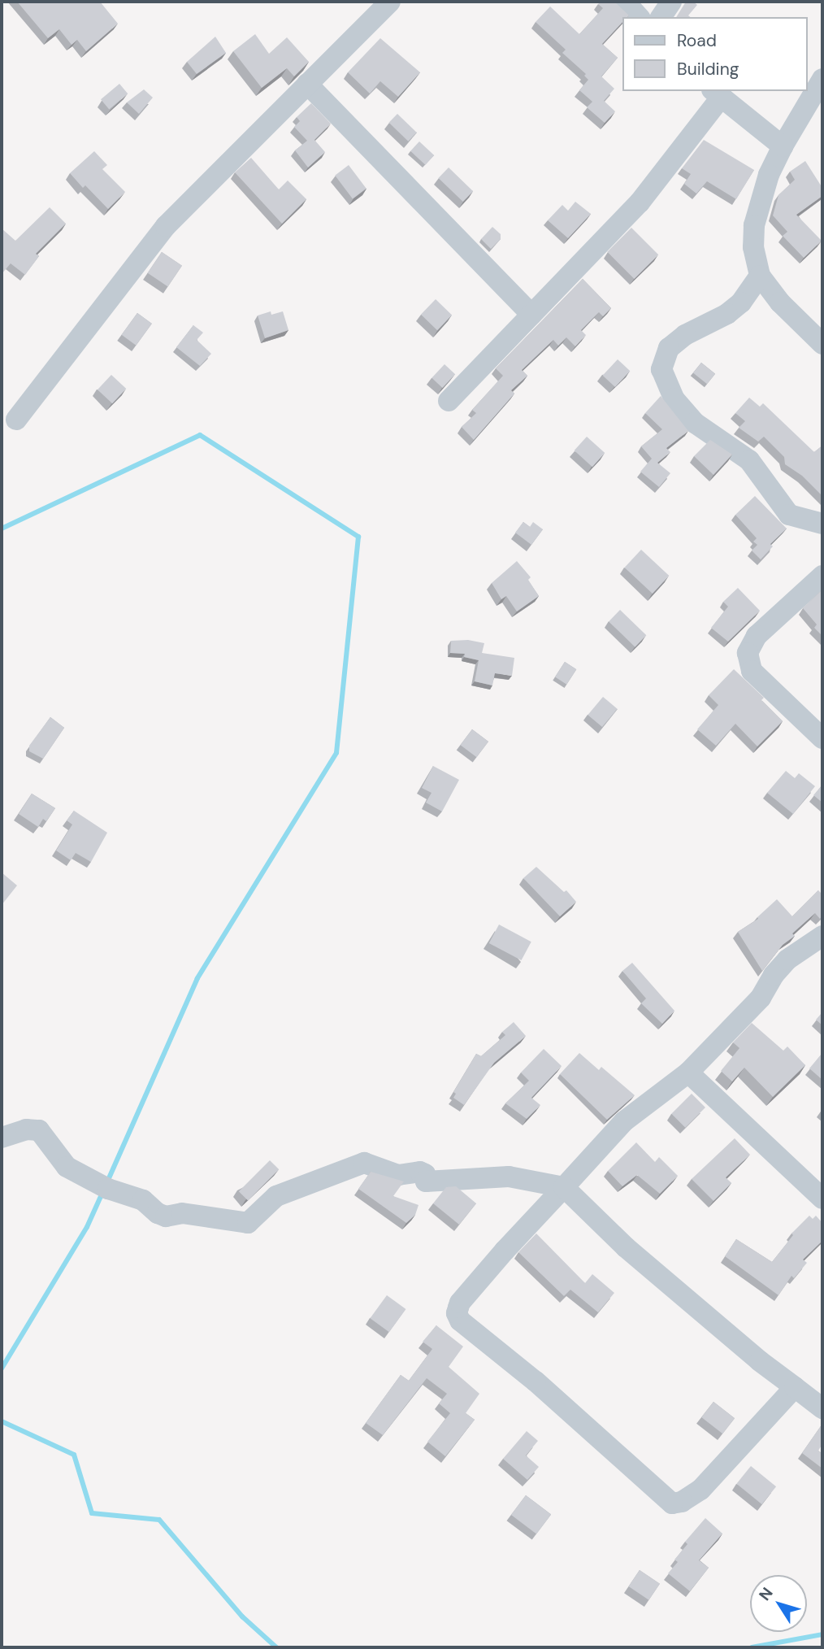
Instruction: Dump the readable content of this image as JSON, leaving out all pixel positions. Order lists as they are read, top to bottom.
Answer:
{
  "legend": ["Road", "Building"],
  "north": "top left"
}
